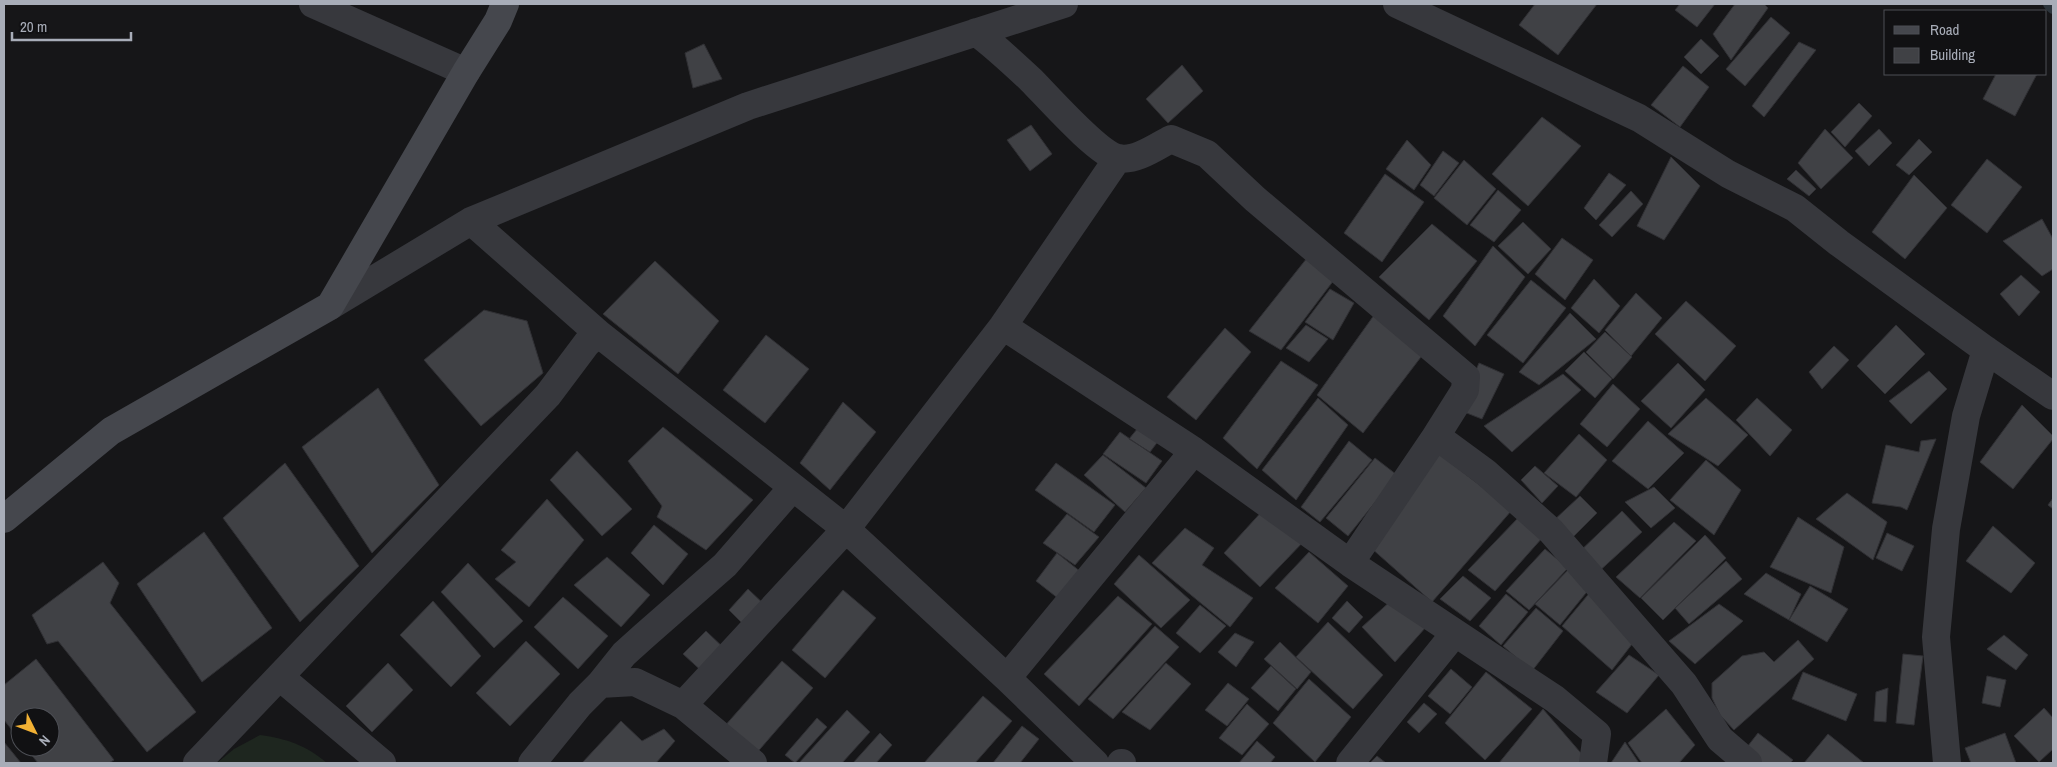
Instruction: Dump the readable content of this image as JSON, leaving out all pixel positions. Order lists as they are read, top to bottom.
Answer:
{
  "legend": ["Road", "Building"],
  "scale_bar": "20 m",
  "north": "bottom right"
}
